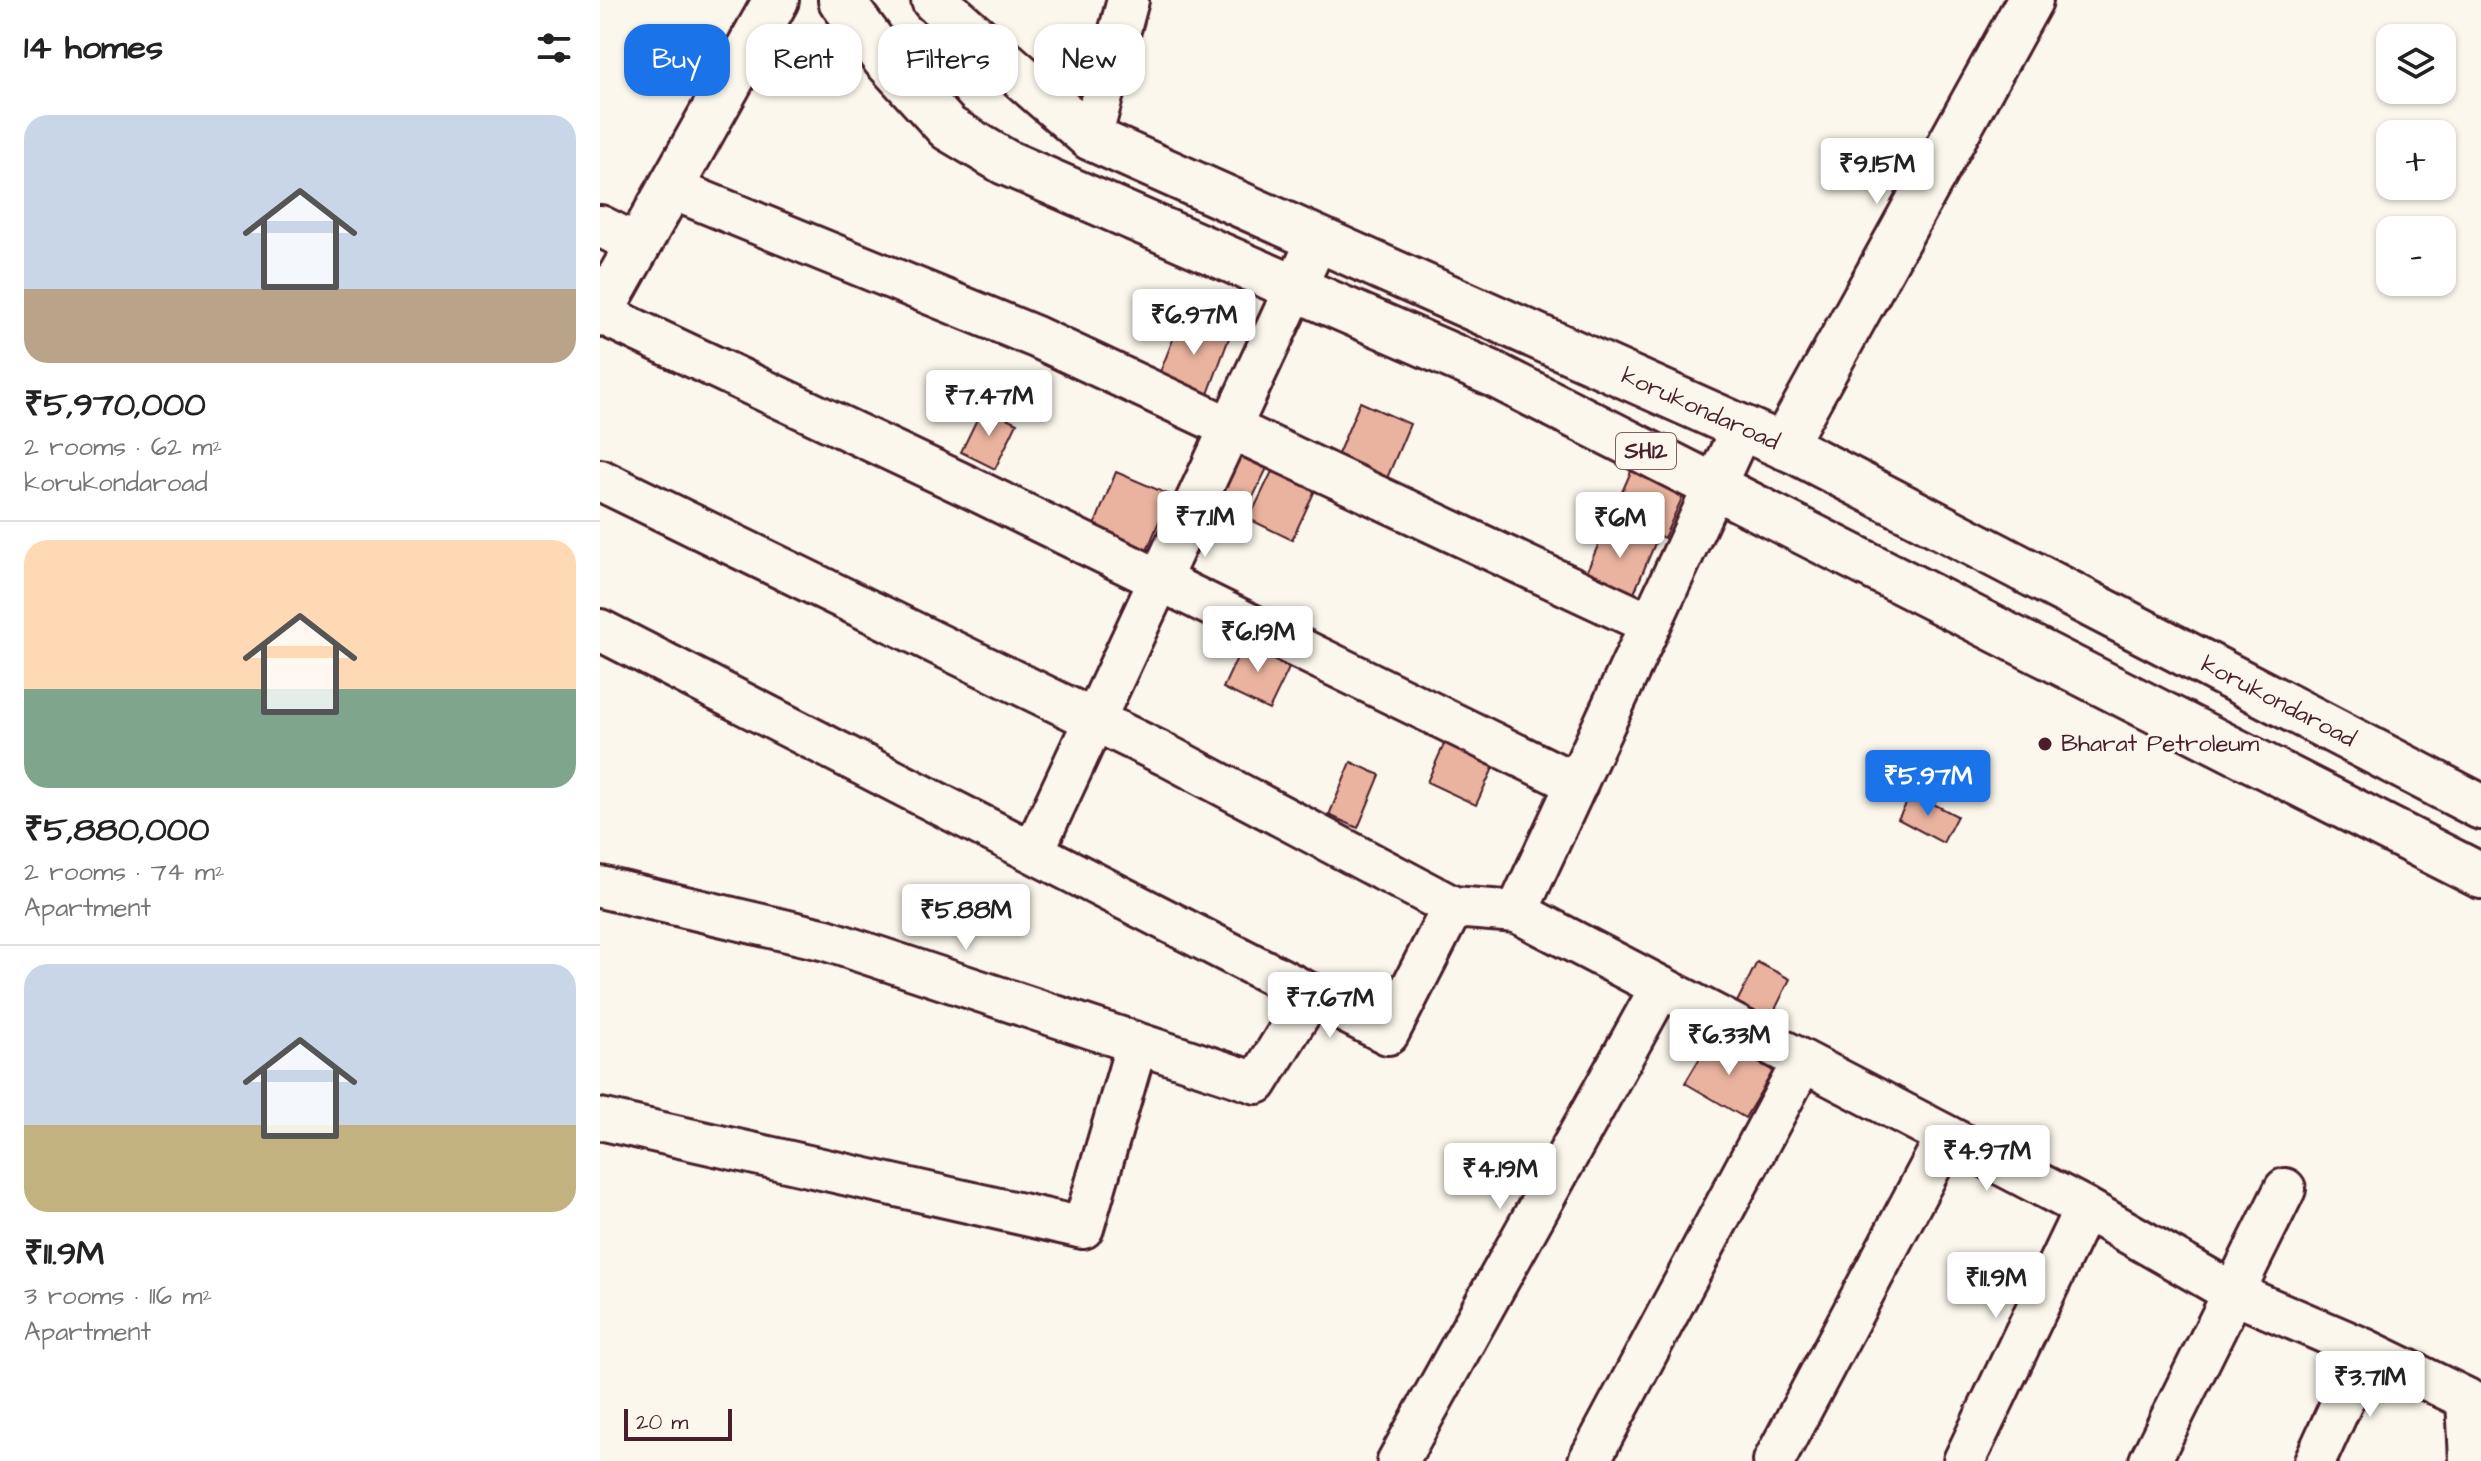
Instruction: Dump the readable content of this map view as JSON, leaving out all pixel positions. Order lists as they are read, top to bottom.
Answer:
{
  "streets": {
    "main road": ["korukondaroad", "SH12"]
  },
  "places": ["Bharat Petroleum"],
  "scale_bar": "20 m",
  "page": {
    "heading": "14 homes",
    "map_buttons": ["+", "−"],
    "chip": [
      "Buy",
      "Rent",
      "Filters",
      "New"
    ],
    "list": [
      {
        "name": "₹5,970,000",
        "note": "2 rooms · 62 m² · korukondaroad"
      },
      {
        "name": "₹5,880,000",
        "note": "2 rooms · 74 m² · Apartment"
      },
      {
        "name": "₹11.9M",
        "note": "3 rooms · 116 m² · Apartment"
      }
    ],
    "price": [
      "₹9.15M",
      "₹6.97M",
      "₹7.47M",
      "₹7.1M",
      "₹6M",
      "₹6.19M",
      "₹5.97M",
      "₹5.88M",
      "₹7.67M",
      "₹6.33M",
      "₹4.97M",
      "₹4.19M",
      "₹11.9M",
      "₹3.71M"
    ],
    "scale": "20 m"
  }
}
